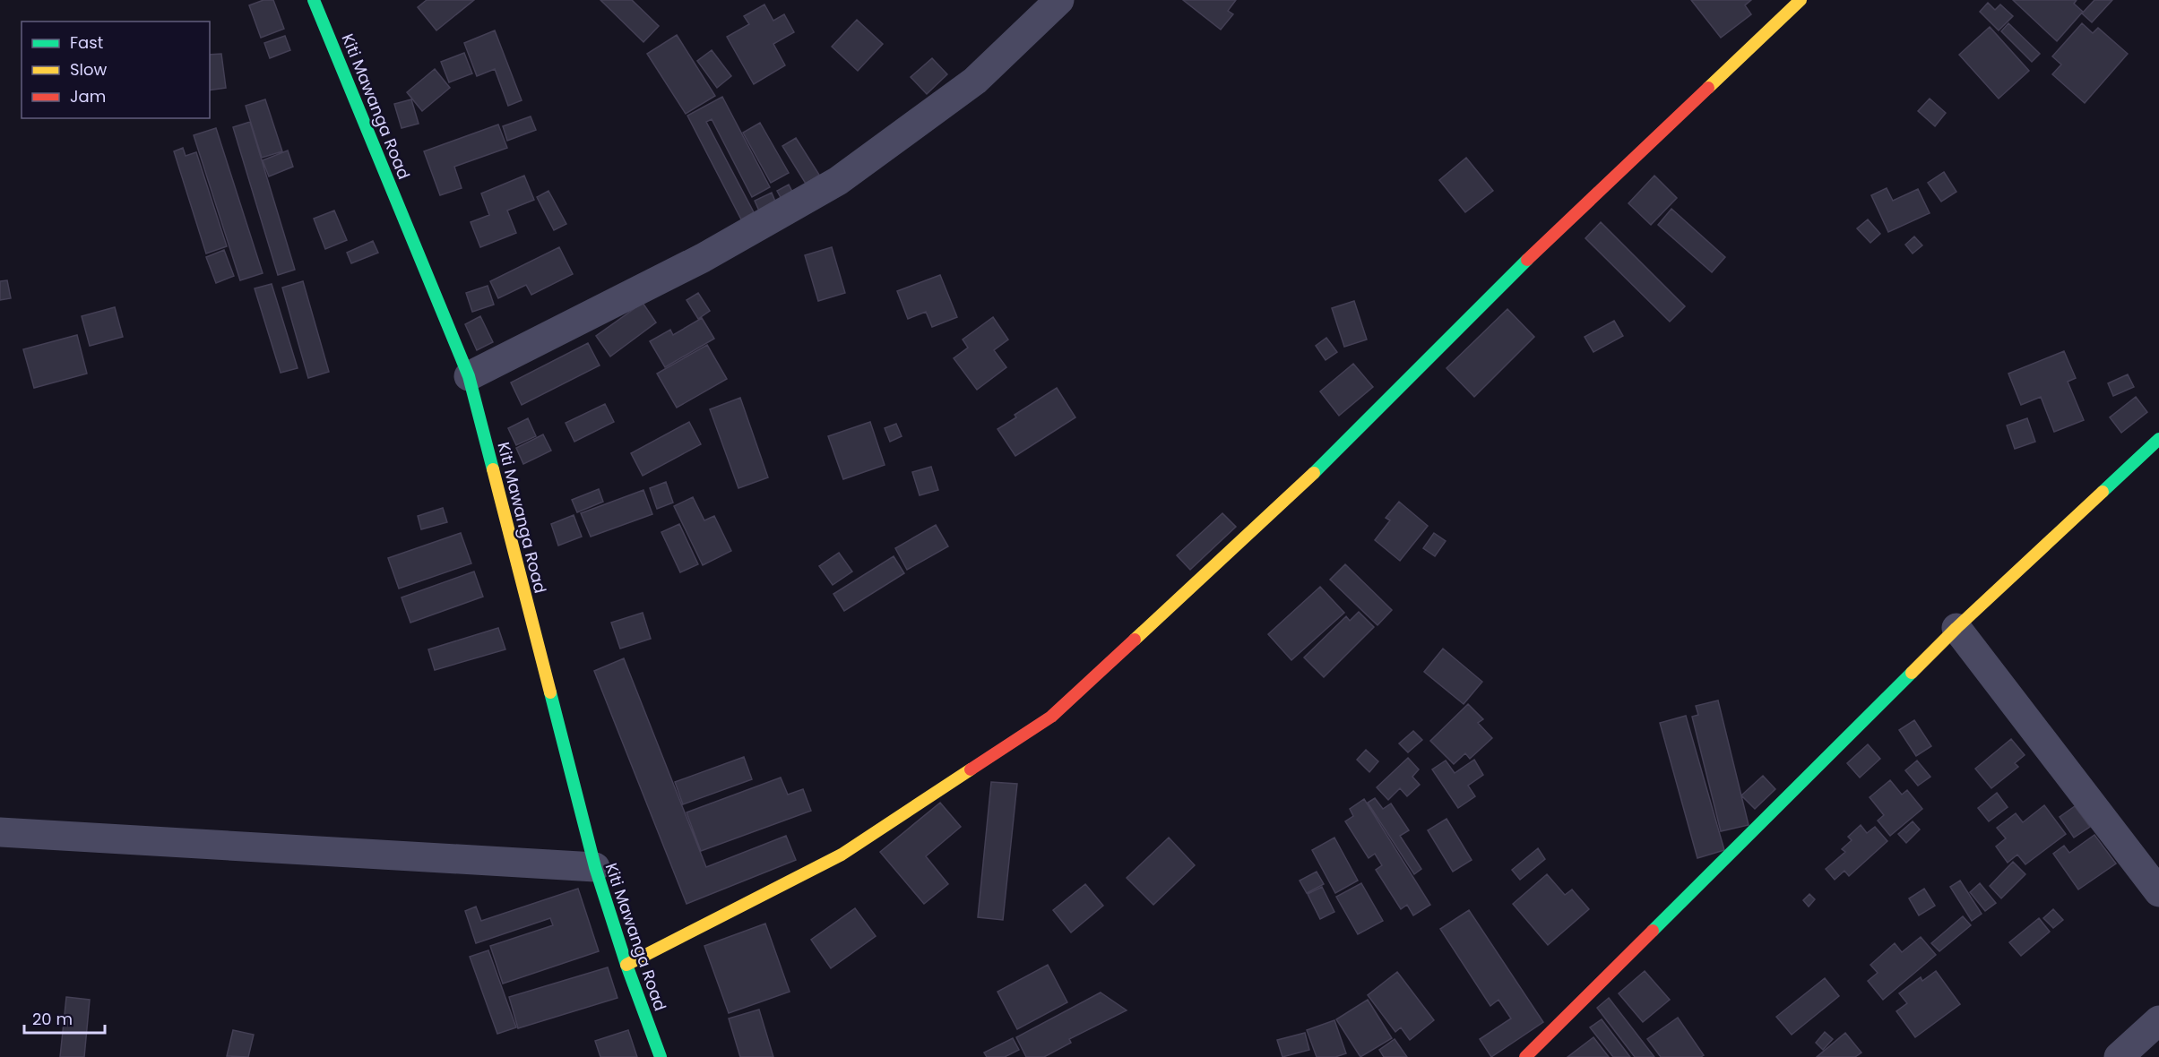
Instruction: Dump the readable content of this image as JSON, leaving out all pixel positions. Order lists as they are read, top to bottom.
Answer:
{
  "streets": {
    "street": ["Kiti Mawanga Road"]
  },
  "legend": ["Fast", "Slow", "Jam"],
  "scale_bar": "20 m"
}
